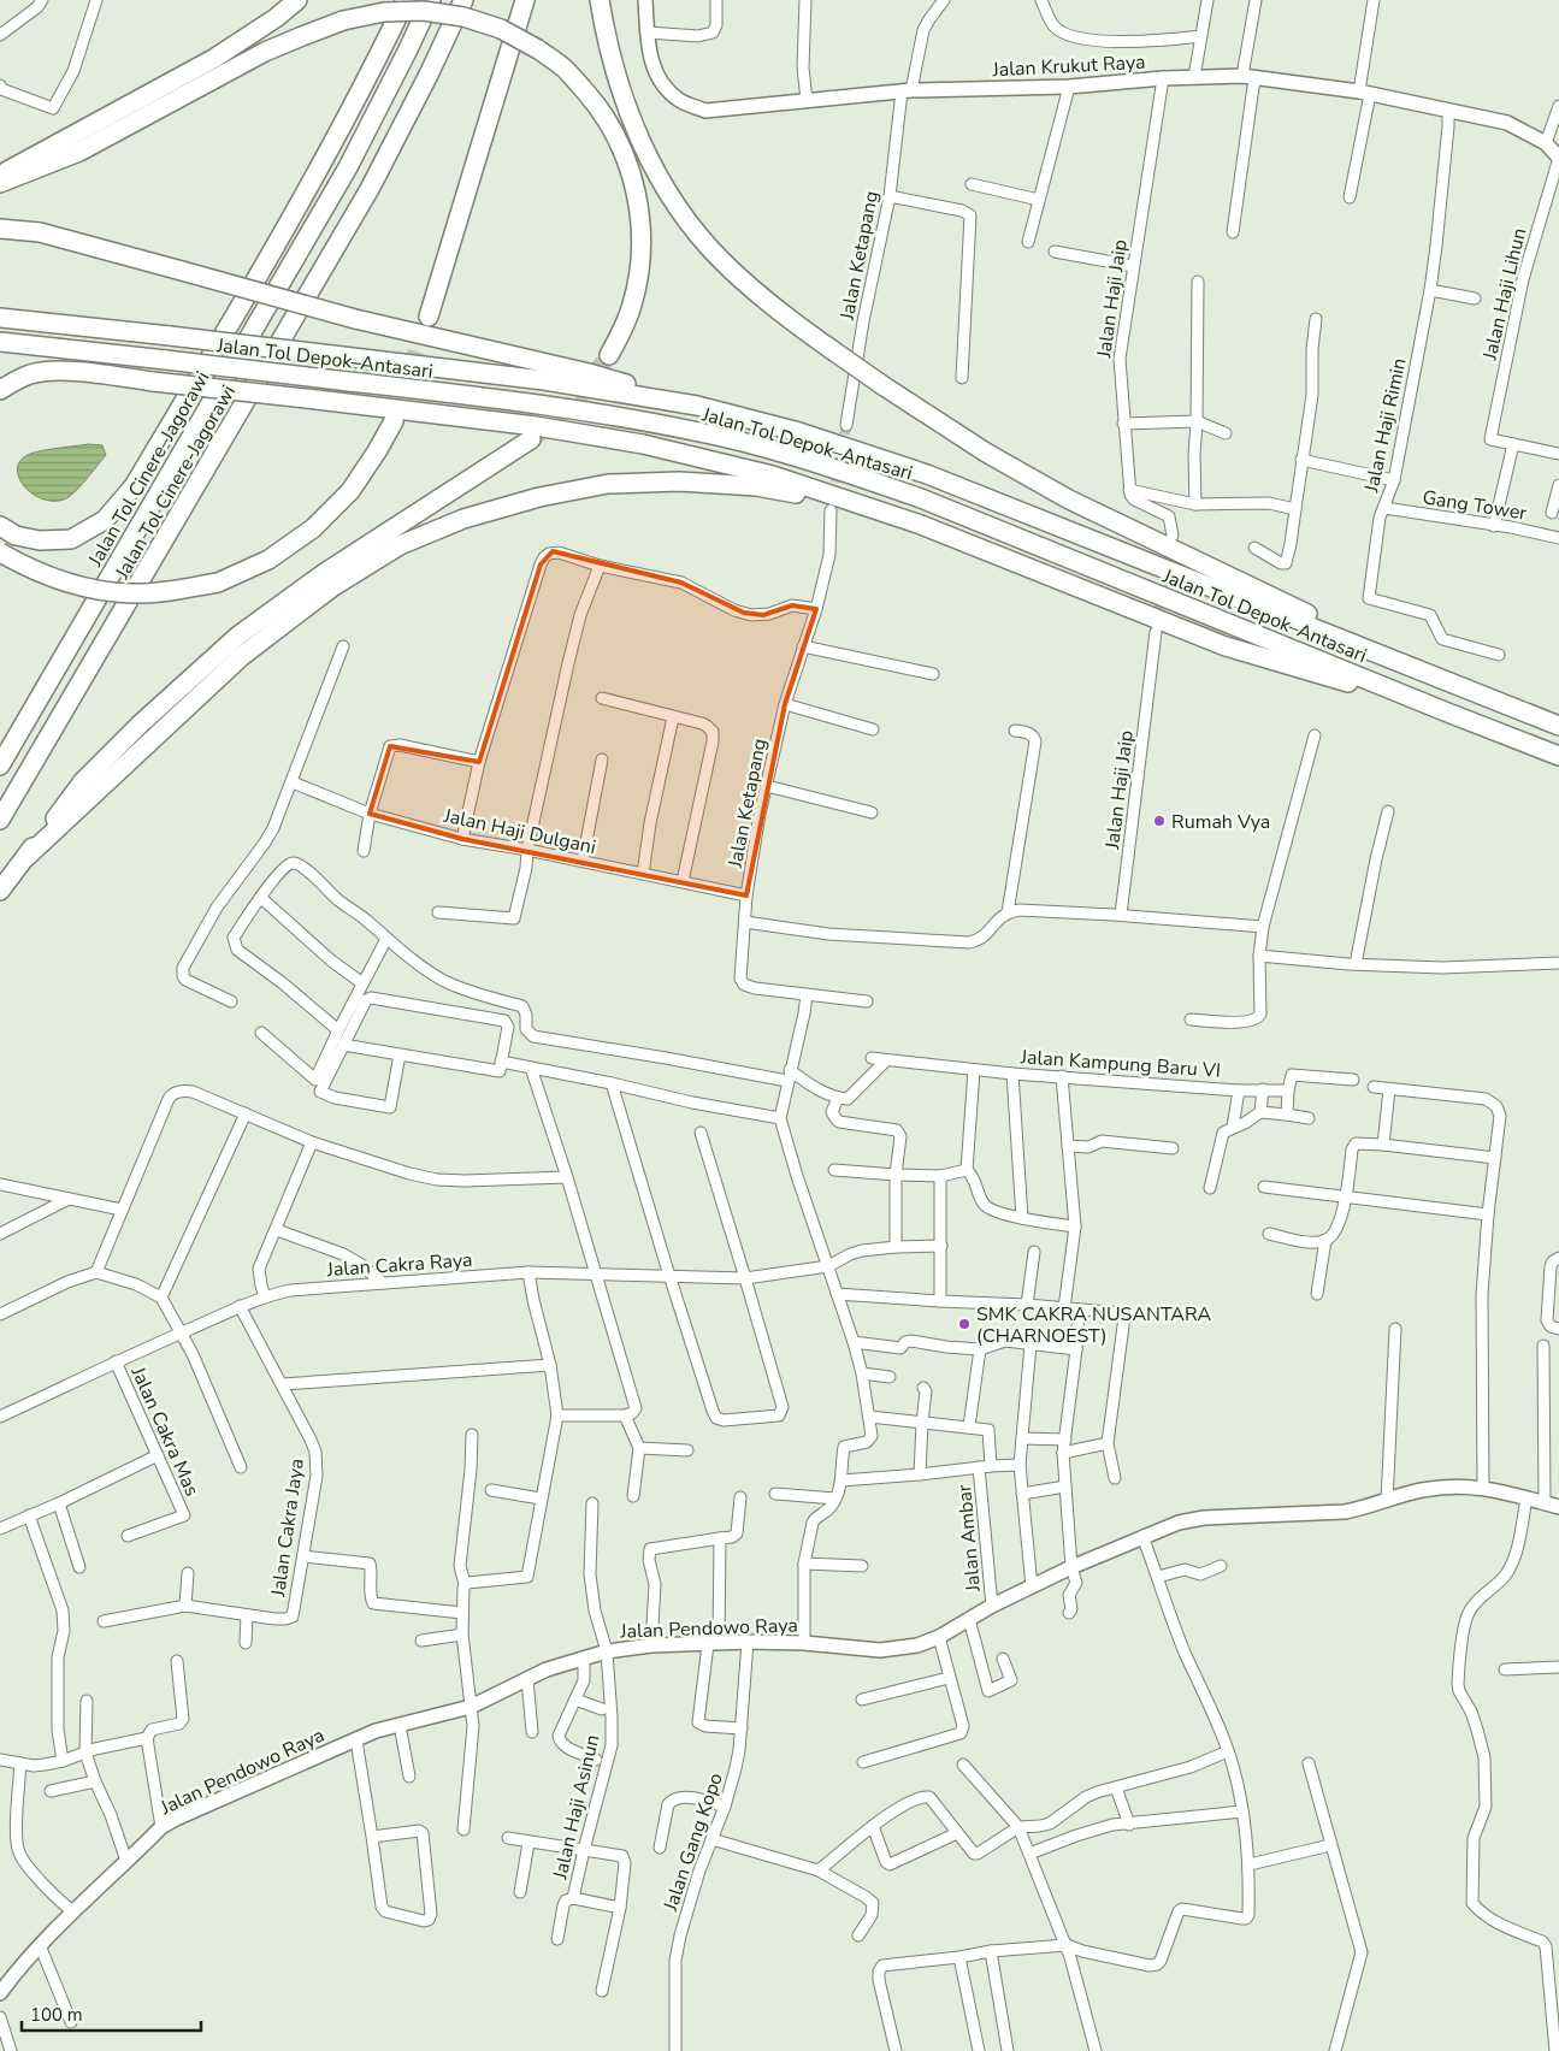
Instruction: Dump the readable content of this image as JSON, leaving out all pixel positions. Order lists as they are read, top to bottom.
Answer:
{
  "streets": {
    "highway": ["Jalan Tol Depok–Antasari", "Jalan Tol Cinere–Jagorawi", "Jalan Tol Cinere-Jagorawi"],
    "street": [
      "Jalan Krukut Raya",
      "Jalan Ketapang",
      "Jalan Haji Lihun",
      "Jalan Haji Jaip",
      "Jalan Haji Rimin",
      "Gang Tower",
      "Jalan Haji Dulgani",
      "Jalan Kampung Baru VI",
      "Jalan Cakra Raya",
      "Jalan Cakra Mas",
      "Jalan Cakra Jaya",
      "Jalan Ambar",
      "Jalan Pendowo Raya",
      "Jalan Haji Asinun",
      "Jalan Gang Kopo"
    ]
  },
  "crossings": [
    ["Jalan Krukut Raya", "Jalan Ketapang"],
    ["Jalan Krukut Raya", "Jalan Haji Lihun"],
    ["Jalan Krukut Raya", "Jalan Haji Jaip"],
    ["Jalan Krukut Raya", "Jalan Haji Rimin"],
    ["Jalan Ketapang", "Jalan Haji Dulgani"],
    ["Jalan Haji Rimin", "Gang Tower"],
    ["Jalan Cakra Raya", "Jalan Cakra Mas"],
    ["Jalan Cakra Raya", "Jalan Cakra Jaya"],
    ["Jalan Ambar", "Jalan Pendowo Raya"],
    ["Jalan Pendowo Raya", "Jalan Haji Asinun"],
    ["Jalan Pendowo Raya", "Jalan Gang Kopo"]
  ],
  "places": ["Rumah Vya", "SMK CAKRA NUSANTARA (CHARNOEST)"],
  "scale_bar": "100 m"
}
